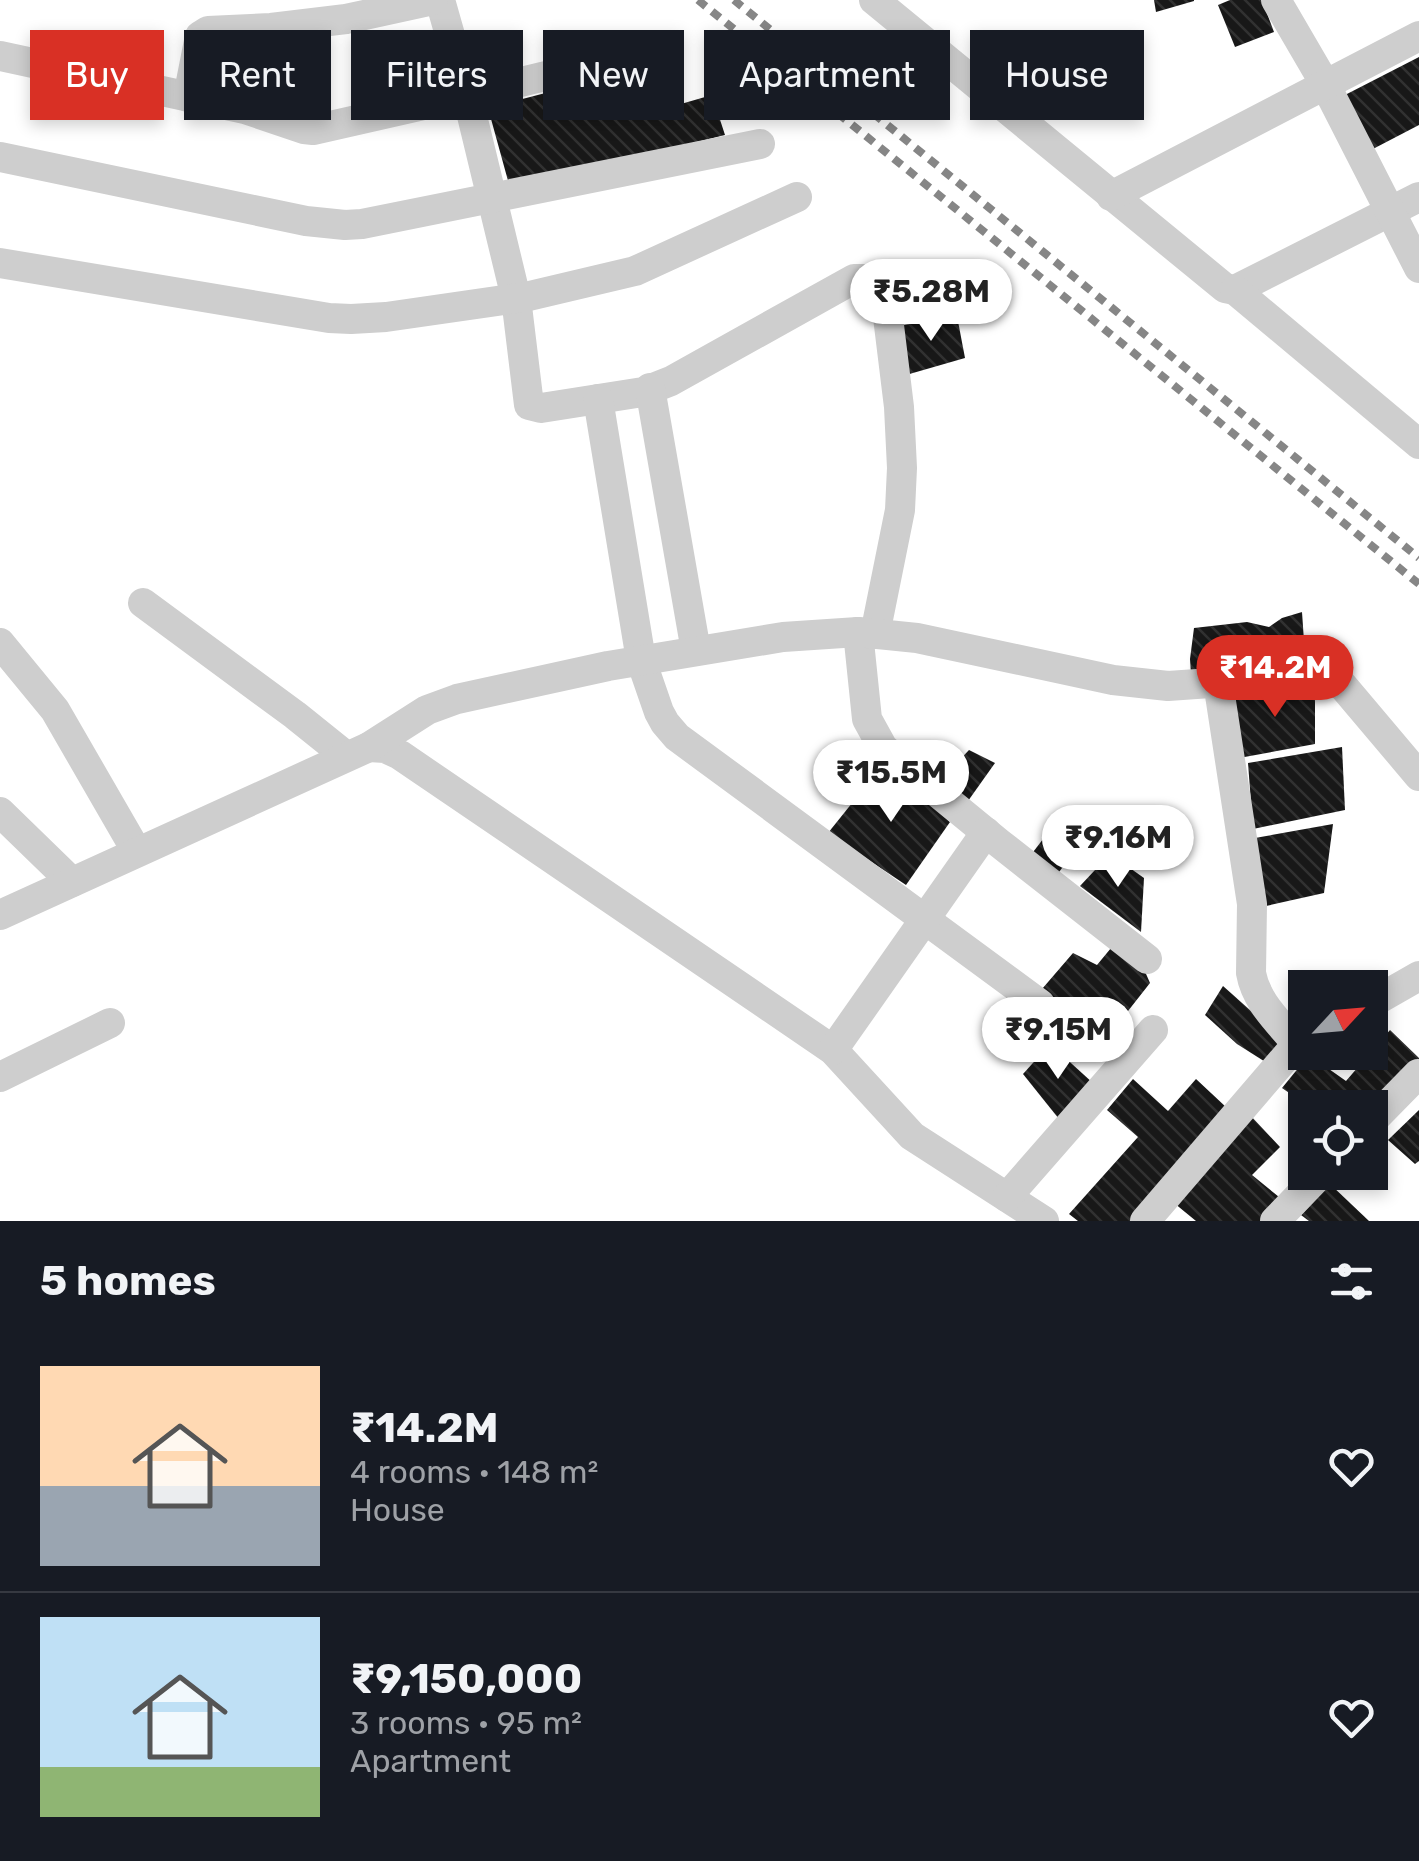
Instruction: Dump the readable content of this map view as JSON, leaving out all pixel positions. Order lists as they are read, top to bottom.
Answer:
{
  "north": "top right",
  "page": {
    "chip": [
      "Buy",
      "Rent",
      "Filters",
      "New",
      "Apartment",
      "House"
    ],
    "price": [
      "₹5.28M",
      "₹14.2M",
      "₹15.5M",
      "₹9.16M",
      "₹9.15M"
    ],
    "heading": "5 homes",
    "list": [
      {
        "name": "₹14.2M",
        "note": "4 rooms · 148 m² · House"
      },
      {
        "name": "₹9,150,000",
        "note": "3 rooms · 95 m² · Apartment"
      }
    ]
  }
}
